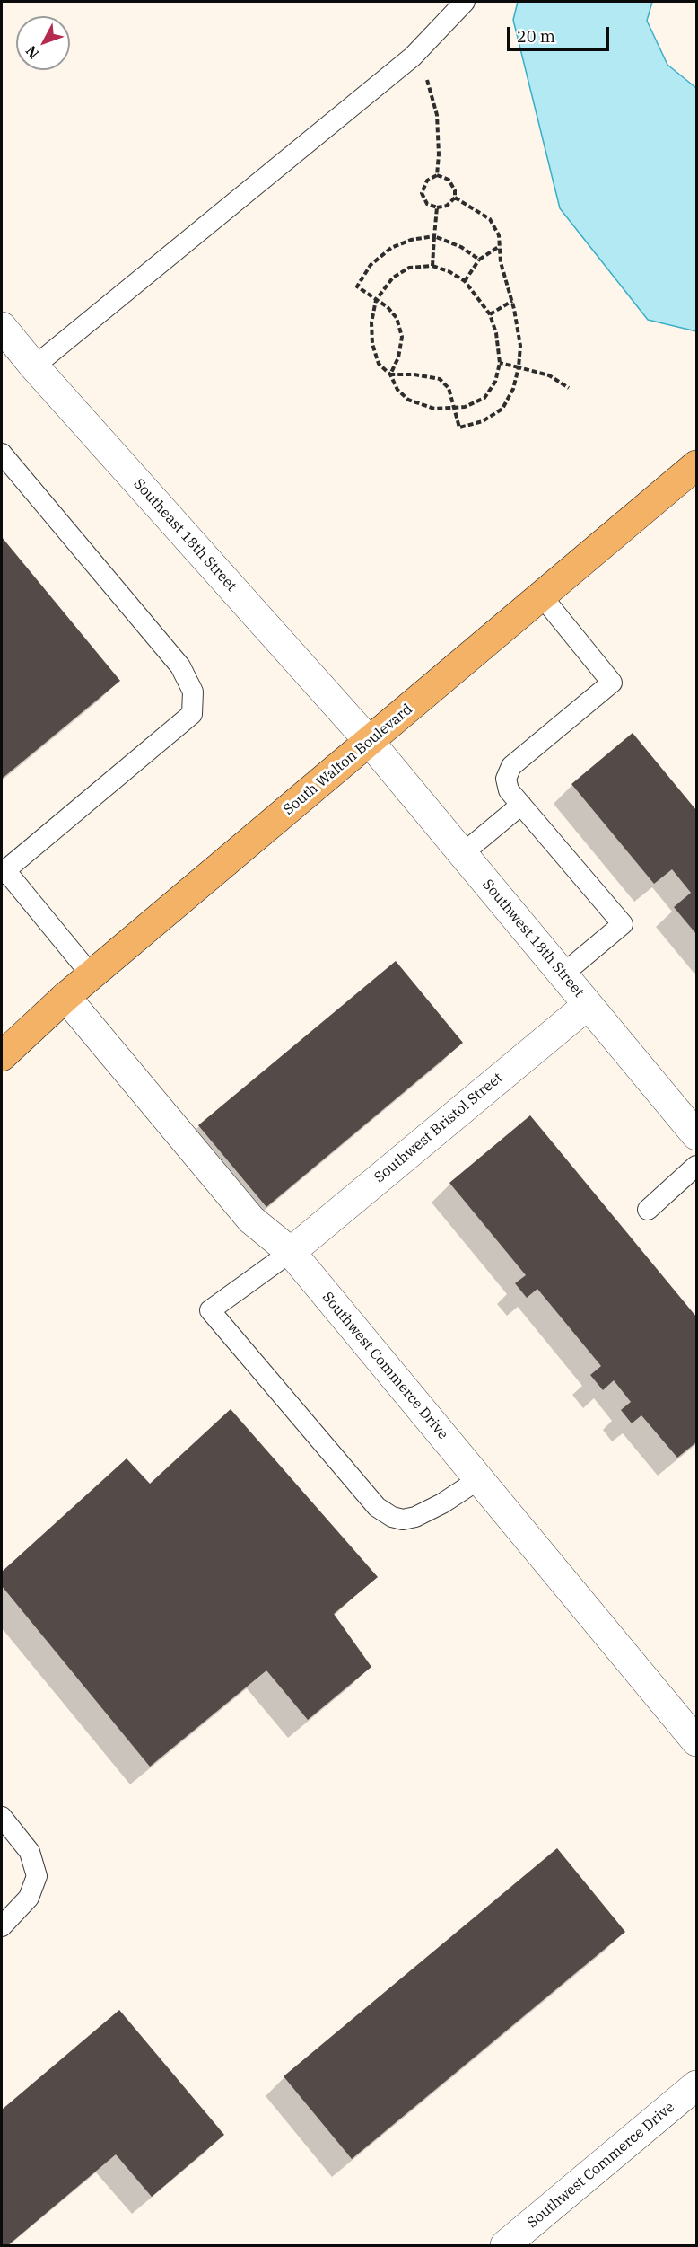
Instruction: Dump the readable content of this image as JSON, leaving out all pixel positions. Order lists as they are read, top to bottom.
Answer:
{
  "streets": {
    "main road": ["South Walton Boulevard"],
    "street": [
      "Southeast 18th Street",
      "Southwest 18th Street",
      "Southwest Bristol Street",
      "Southwest Commerce Drive"
    ]
  },
  "crossings": [
    ["Southeast 18th Street", "South Walton Boulevard"],
    ["Southeast 18th Street", "Southwest 18th Street"],
    ["South Walton Boulevard", "Southwest 18th Street"],
    ["South Walton Boulevard", "Southwest Commerce Drive"],
    ["Southwest 18th Street", "Southwest Bristol Street"],
    ["Southwest Bristol Street", "Southwest Commerce Drive"]
  ],
  "scale_bar": "20 m",
  "north": "bottom left"
}
